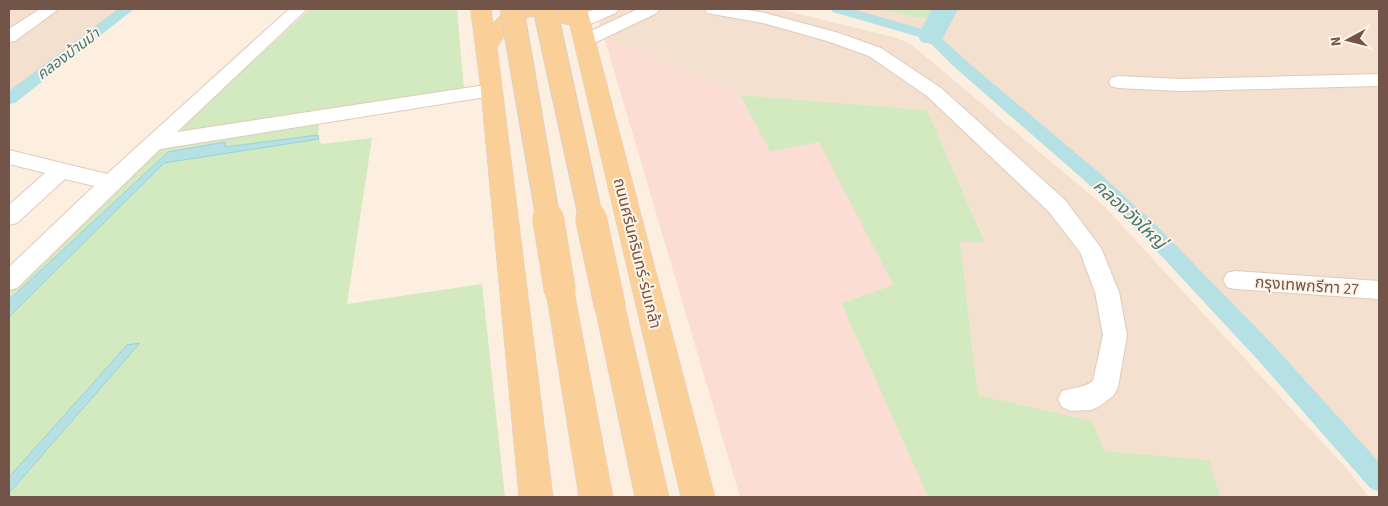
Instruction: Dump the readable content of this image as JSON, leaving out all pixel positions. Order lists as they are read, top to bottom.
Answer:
{
  "streets": {
    "main road": ["ถนนศรีนครินทร์-ร่มเกล้า"],
    "street": ["กรุงเทพกรีฑา 27"]
  },
  "water": ["คลองบ้านม้า", "คลองวังใหญ่"],
  "north": "left"
}
